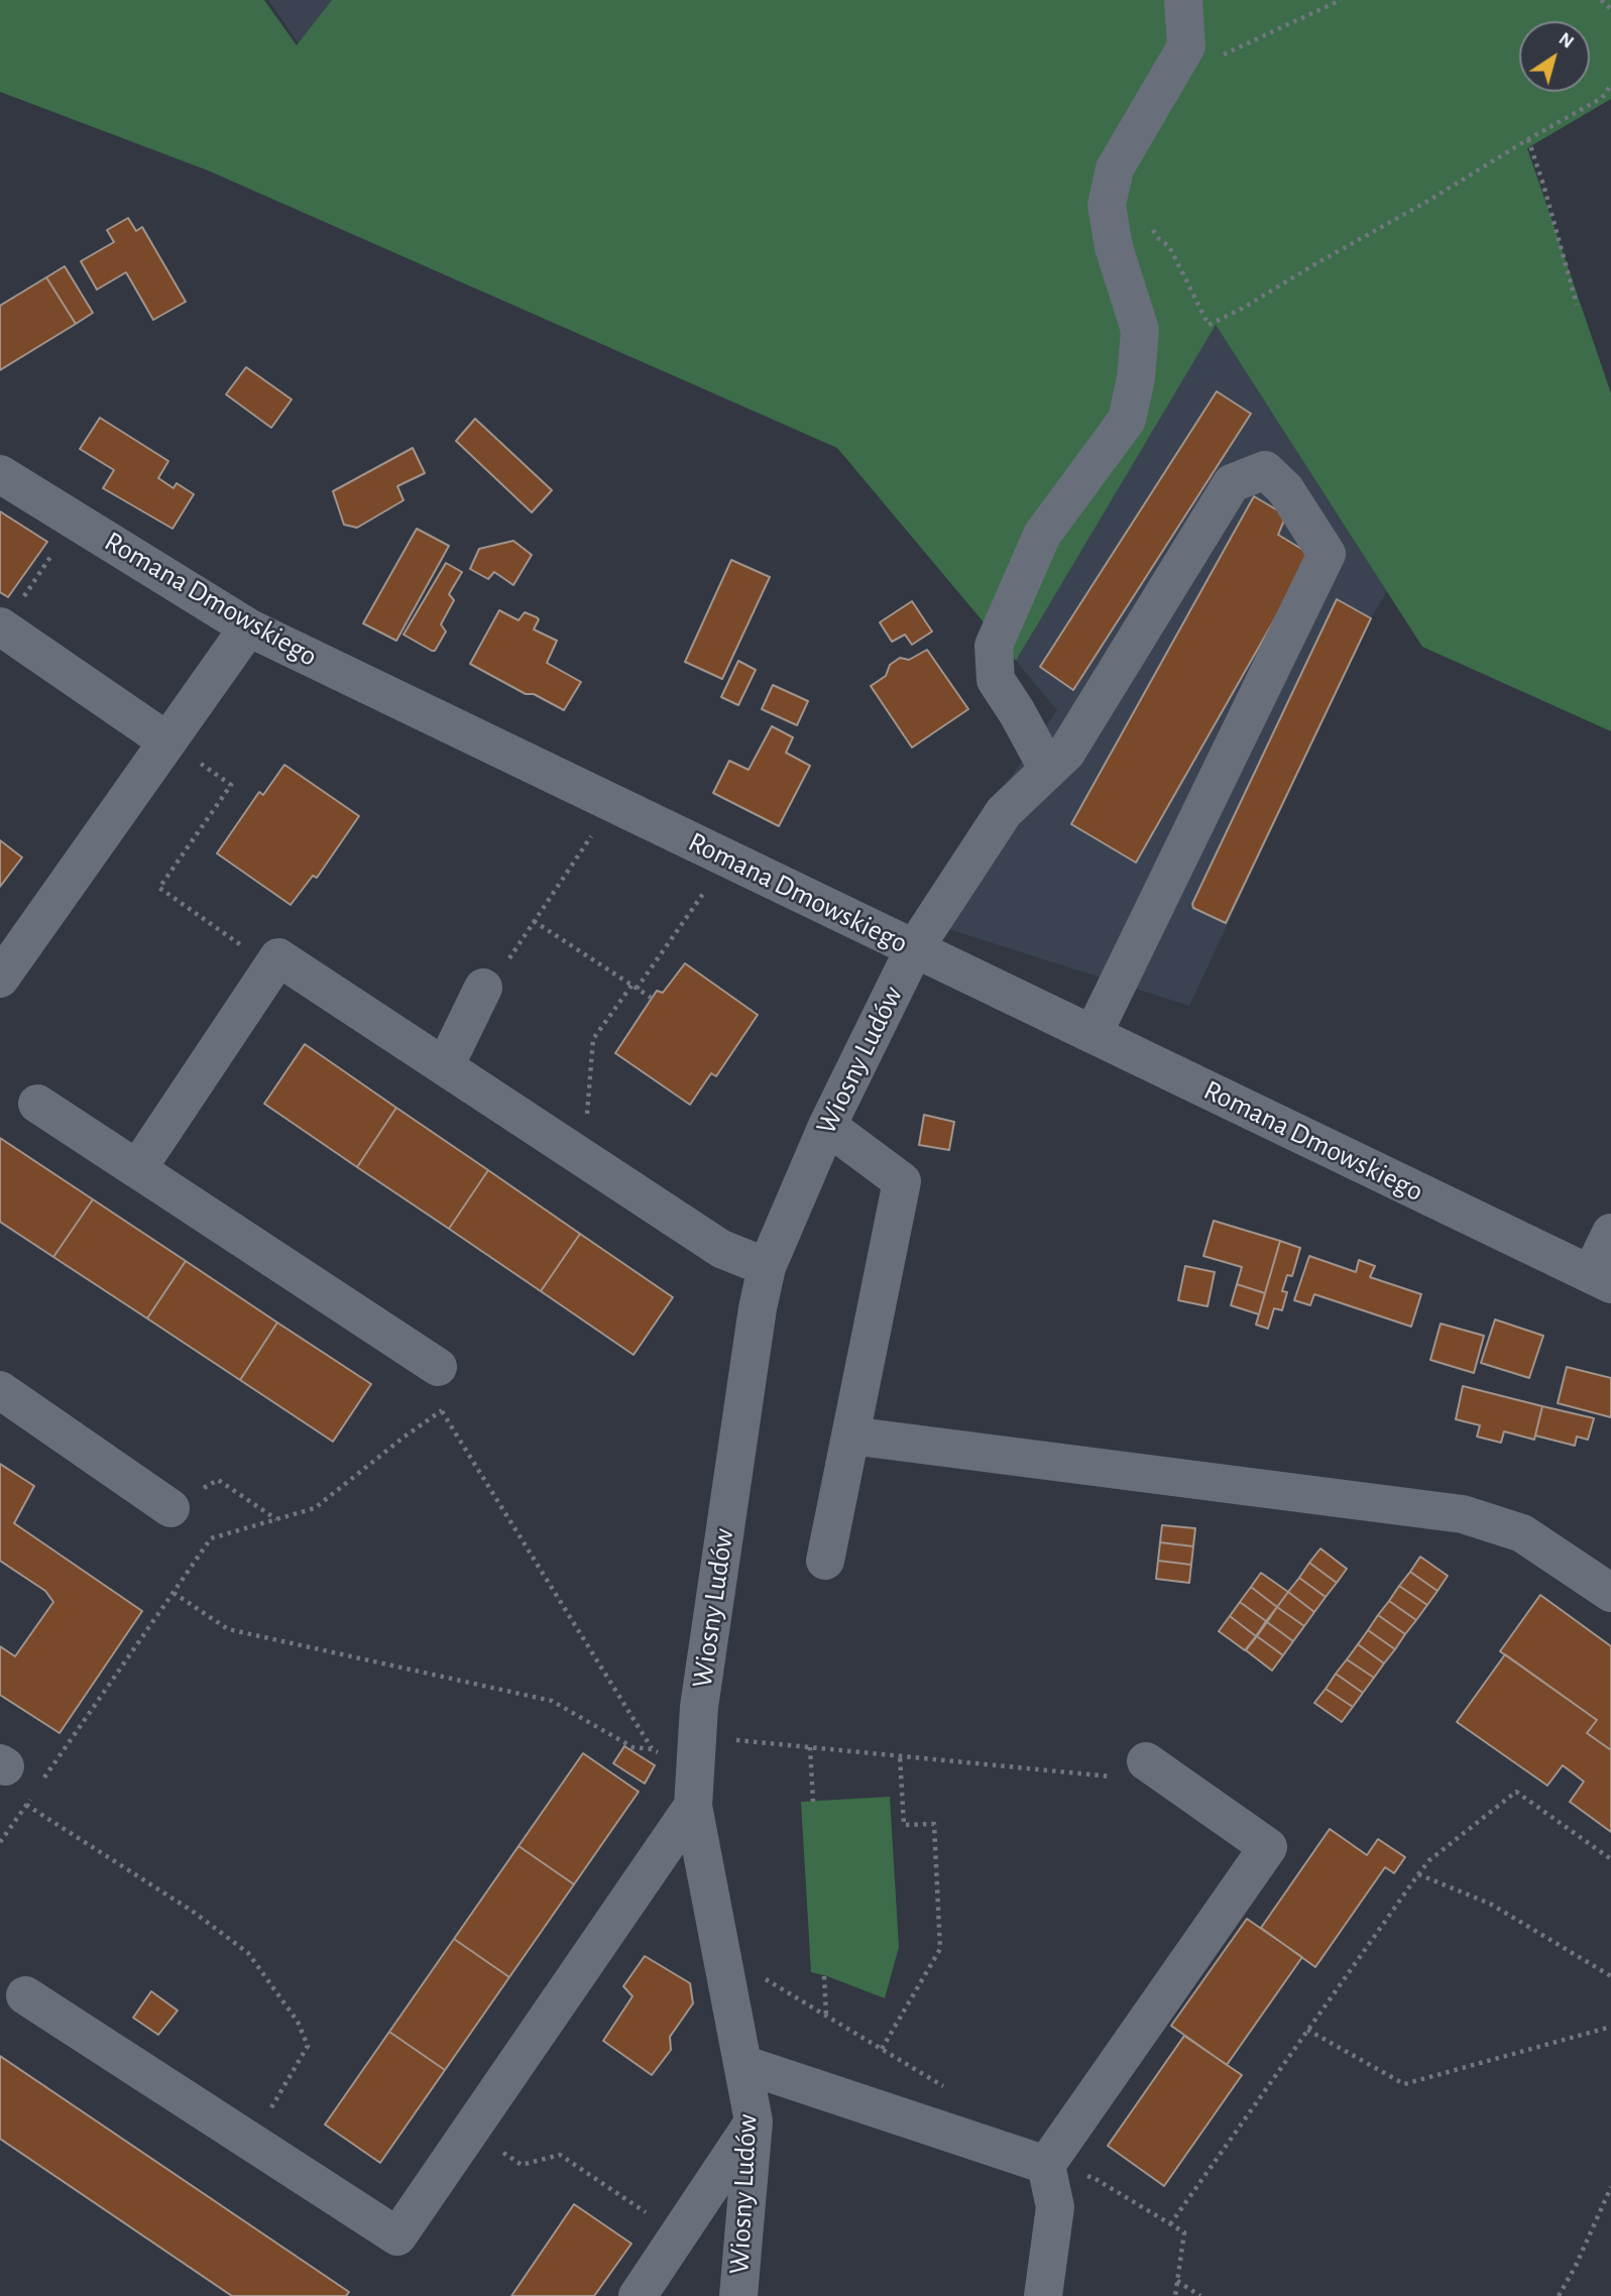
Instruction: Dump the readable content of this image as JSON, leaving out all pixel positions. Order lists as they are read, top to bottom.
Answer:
{
  "streets": {
    "street": ["Romana Dmowskiego", "Wiosny Ludów"]
  },
  "crossings": [
    ["Romana Dmowskiego", "Wiosny Ludów"]
  ],
  "north": "top right"
}
